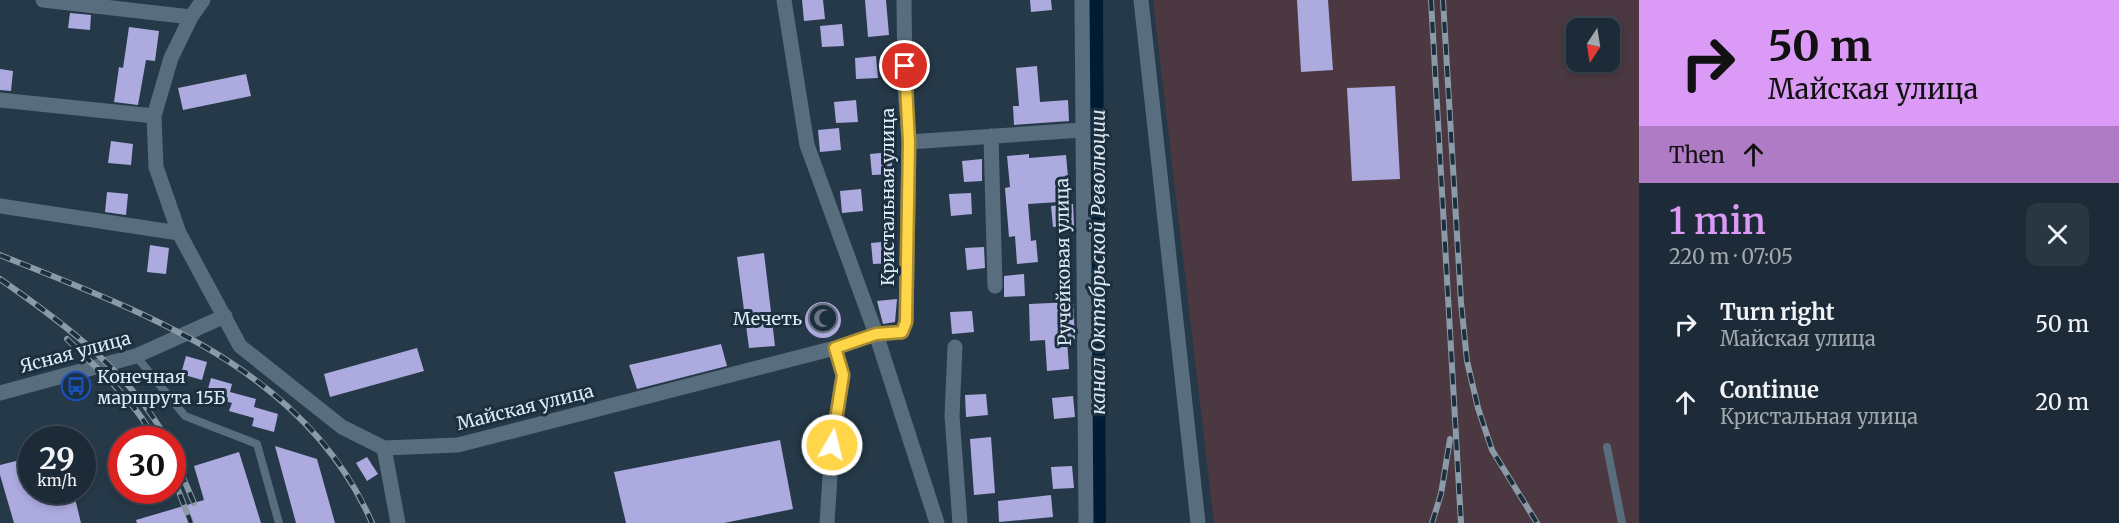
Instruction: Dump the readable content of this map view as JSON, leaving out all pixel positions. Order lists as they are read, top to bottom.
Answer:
{
  "streets": {
    "street": [
      "Кристальная улица",
      "Ручейковая улица",
      "Ясная улица",
      "Майская улица"
    ]
  },
  "crossings": [
    ["Кристальная улица", "Майская улица"],
    ["Ясная улица", "Майская улица"]
  ],
  "water": ["канал Октябрьской Революции"],
  "places": {
    "mosque": ["Мечеть"],
    "bus stop": ["Конечная маршрута 15Б"]
  },
  "north": "bottom",
  "page": {
    "turn": ["50 m", "Майская улица"],
    "then": "Then",
    "heading": ["1 min", "220 m · 07:05"],
    "list": [
      {
        "name": "Turn right",
        "note": "Майская улица",
        "value": "50 m"
      },
      {
        "name": "Continue",
        "note": "Кристальная улица",
        "value": "20 m"
      }
    ],
    "speed": "29 km/h",
    "limit": "30"
  }
}
